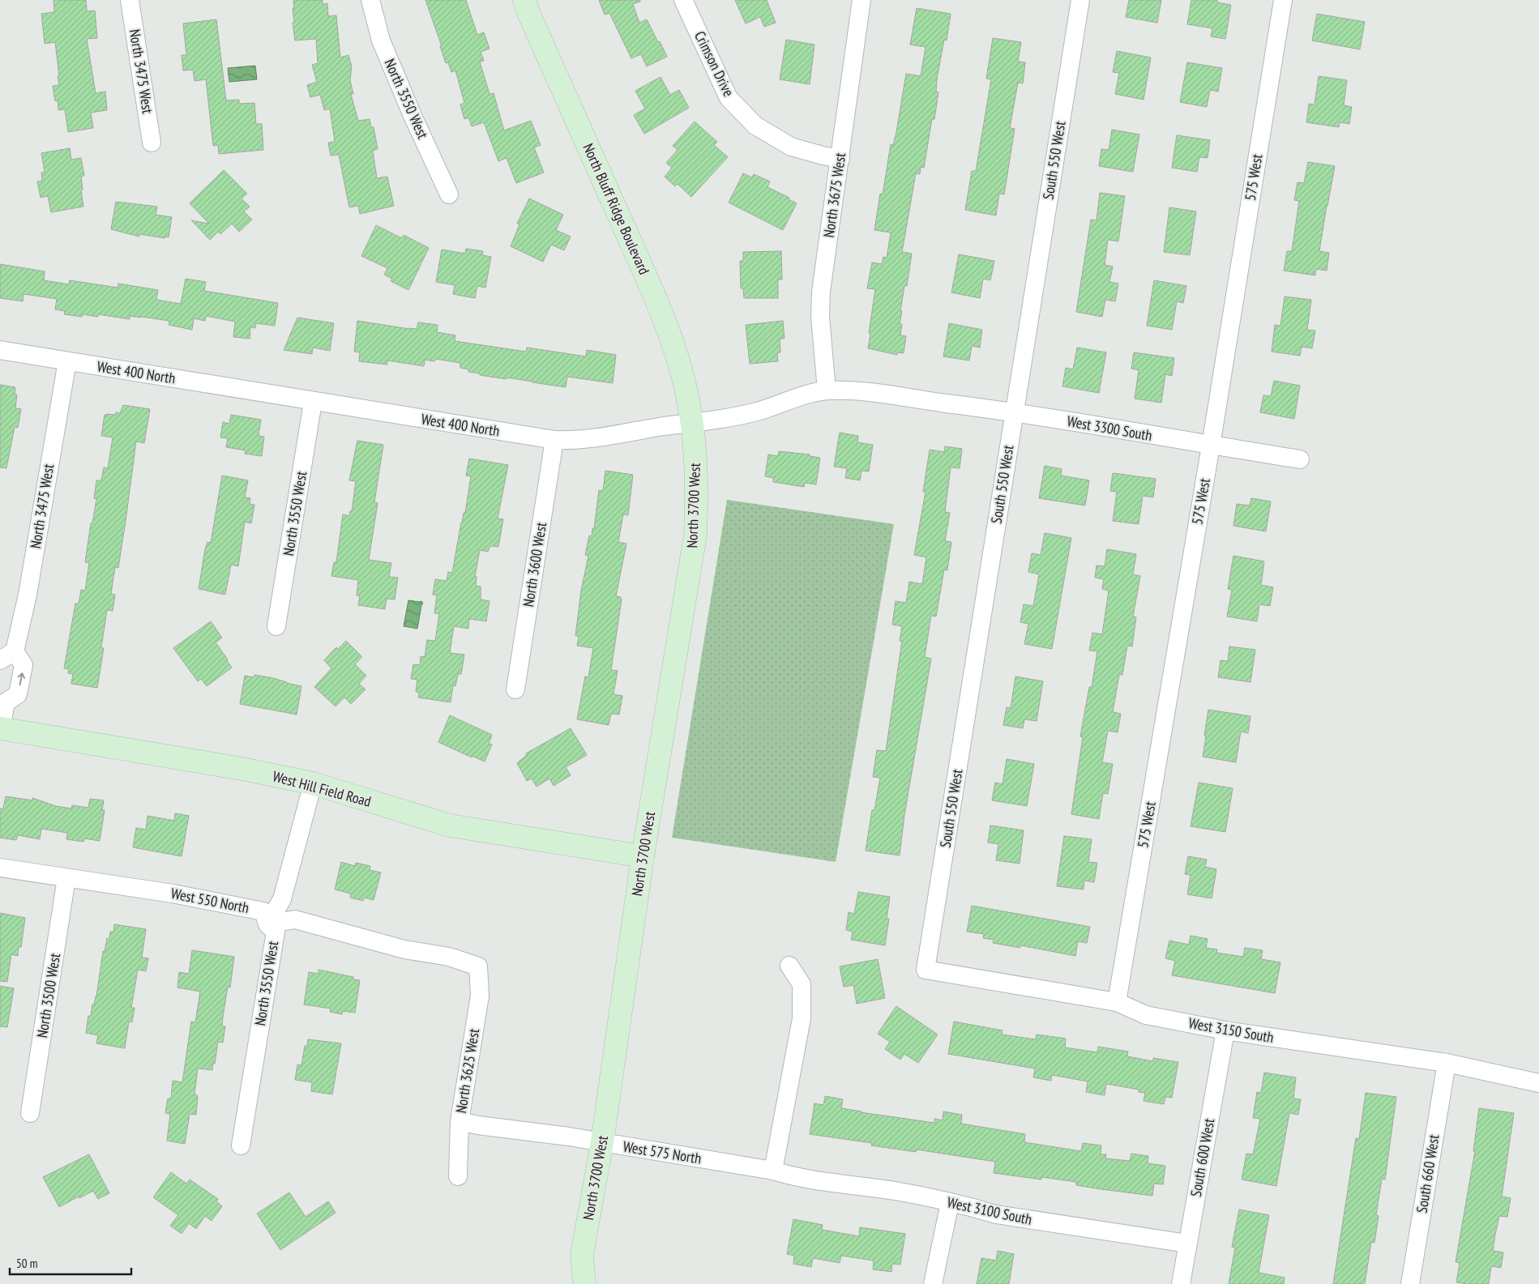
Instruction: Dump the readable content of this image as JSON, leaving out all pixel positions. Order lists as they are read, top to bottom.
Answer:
{
  "streets": {
    "street": [
      "Crimson Drive",
      "North 3475 West",
      "North 3550 West",
      "South 550 West",
      "575 West",
      "North 3675 West",
      "North Bluff Ridge Boulevard",
      "West 400 North",
      "West 3300 South",
      "North 3700 West",
      "North 3600 West",
      "West Hill Field Road",
      "West 550 North",
      "North 3500 West",
      "West 3150 South",
      "North 3625 West",
      "West 575 North",
      "South 600 West",
      "South 660 West",
      "West 3100 South"
    ]
  },
  "crossings": [
    ["Crimson Drive", "North 3675 West"],
    ["North 3475 West", "West 400 North"],
    ["North 3475 West", "West Hill Field Road"],
    ["North 3550 West", "West 400 North"],
    ["North 3550 West", "West Hill Field Road"],
    ["North 3550 West", "West 550 North"],
    ["North 3550 West", "North 3625 West"],
    ["South 550 West", "West 3300 South"],
    ["South 550 West", "West 3150 South"],
    ["575 West", "West 3300 South"],
    ["575 West", "West 3150 South"],
    ["North 3675 West", "West 400 North"],
    ["North Bluff Ridge Boulevard", "West 400 North"],
    ["North Bluff Ridge Boulevard", "North 3700 West"],
    ["West 400 North", "West 3300 South"],
    ["West 400 North", "North 3700 West"],
    ["West 400 North", "North 3600 West"],
    ["North 3700 West", "West Hill Field Road"],
    ["North 3700 West", "West 575 North"],
    ["West 550 North", "North 3500 West"],
    ["West 550 North", "North 3625 West"],
    ["West 3150 South", "South 600 West"],
    ["West 3150 South", "South 660 West"],
    ["North 3625 West", "West 575 North"],
    ["West 575 North", "West 3100 South"],
    ["South 600 West", "West 3100 South"]
  ],
  "scale_bar": "50 m"
}
